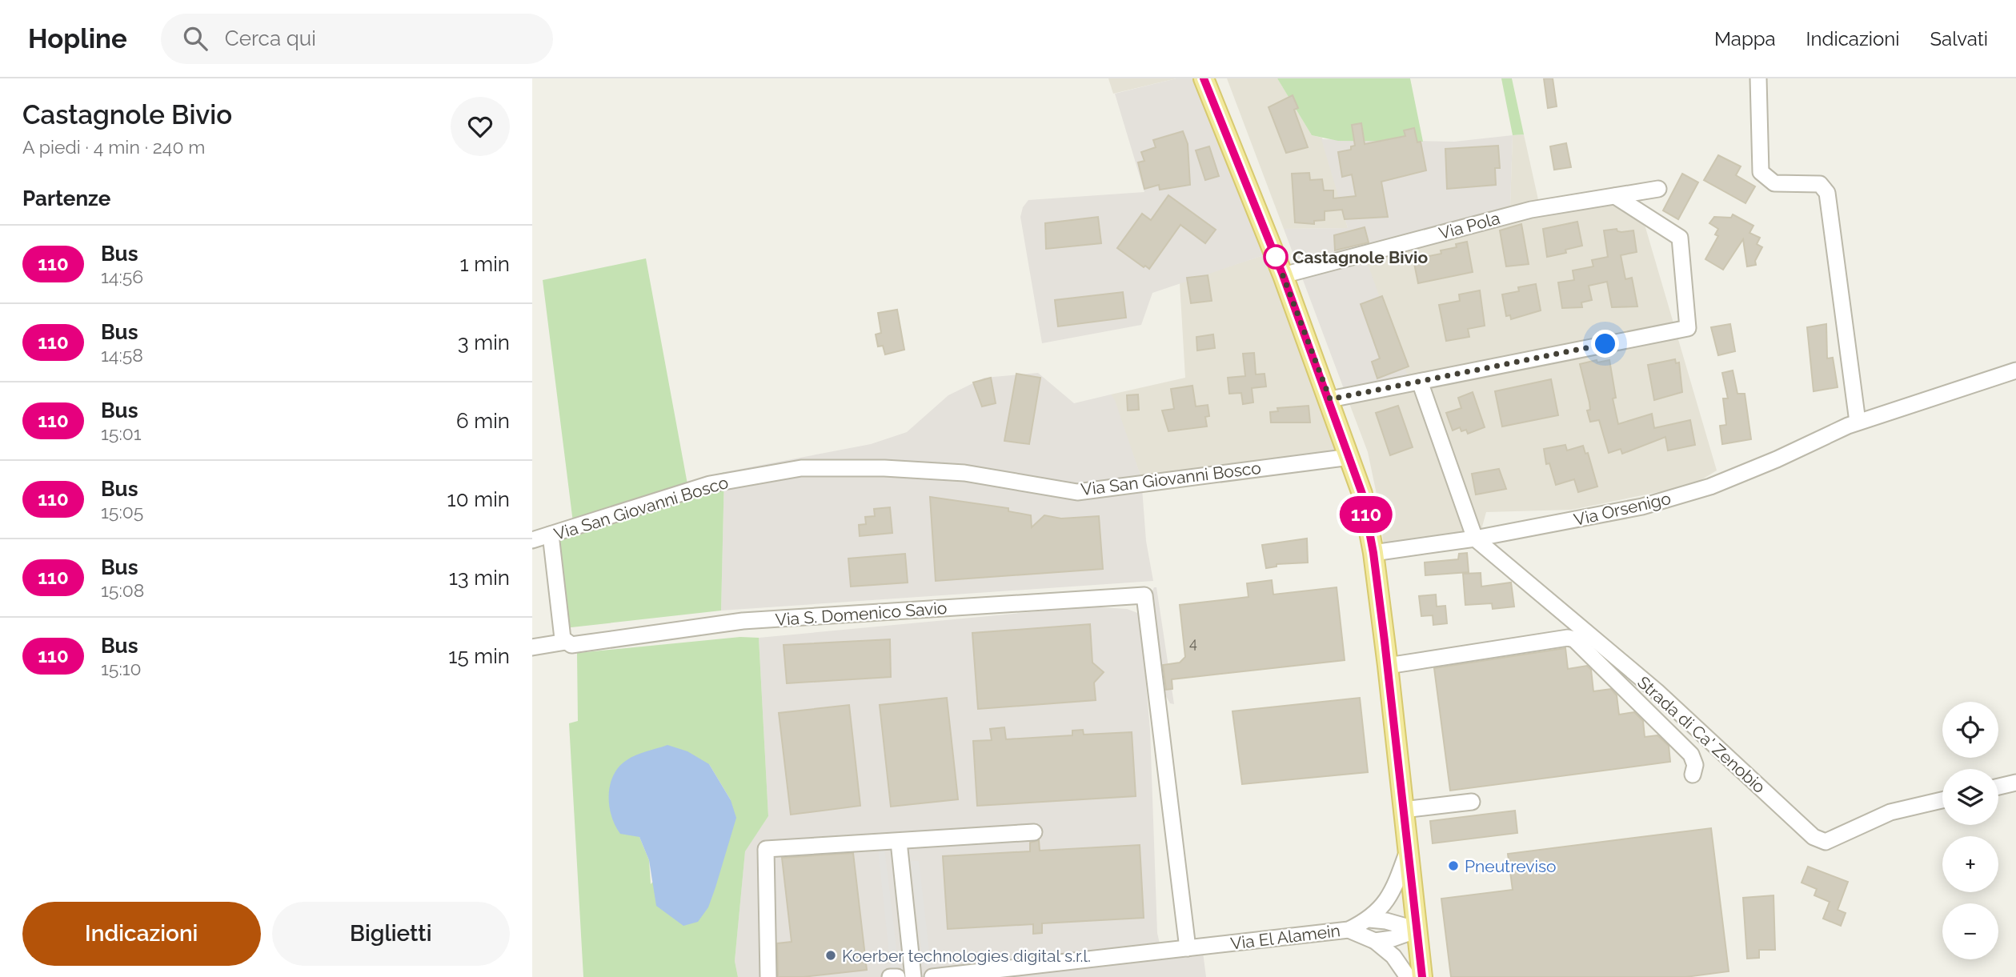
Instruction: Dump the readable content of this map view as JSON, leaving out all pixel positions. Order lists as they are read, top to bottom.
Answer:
{
  "streets": {
    "street": [
      "Via Pola",
      "Via San Giovanni Bosco",
      "Via Orsenigo",
      "Via S. Domenico Savio",
      "Strada di Ca' Zenobio",
      "Via El Alamein"
    ]
  },
  "crossings": [
    ["Via Orsenigo", "Strada di Ca' Zenobio"],
    ["Via S. Domenico Savio", "Via El Alamein"]
  ],
  "places": ["Castagnole Bivio", "Pneutreviso", "Koerber technologies digital s.r.l."],
  "lines": ["bus line 110"],
  "house_numbers": ["4"],
  "page": {
    "header": "Hopline",
    "search": "Cerca qui",
    "nav": ["Mappa", "Indicazioni", "Salvati"],
    "heading": [
      ["Castagnole Bivio", "A piedi · 4 min · 240 m"],
      "Partenze"
    ],
    "on_map": "110",
    "list": [
      {
        "mark": "110",
        "name": "Bus",
        "note": "14:56",
        "value": "1 min"
      },
      {
        "mark": "110",
        "name": "Bus",
        "note": "14:58",
        "value": "3 min"
      },
      {
        "mark": "110",
        "name": "Bus",
        "note": "15:01",
        "value": "6 min"
      },
      {
        "mark": "110",
        "name": "Bus",
        "note": "15:05",
        "value": "10 min"
      },
      {
        "mark": "110",
        "name": "Bus",
        "note": "15:08",
        "value": "13 min"
      },
      {
        "mark": "110",
        "name": "Bus",
        "note": "15:10",
        "value": "15 min"
      }
    ],
    "map_buttons": ["+", "−"],
    "buttons": ["Indicazioni", "Biglietti"]
  }
}
